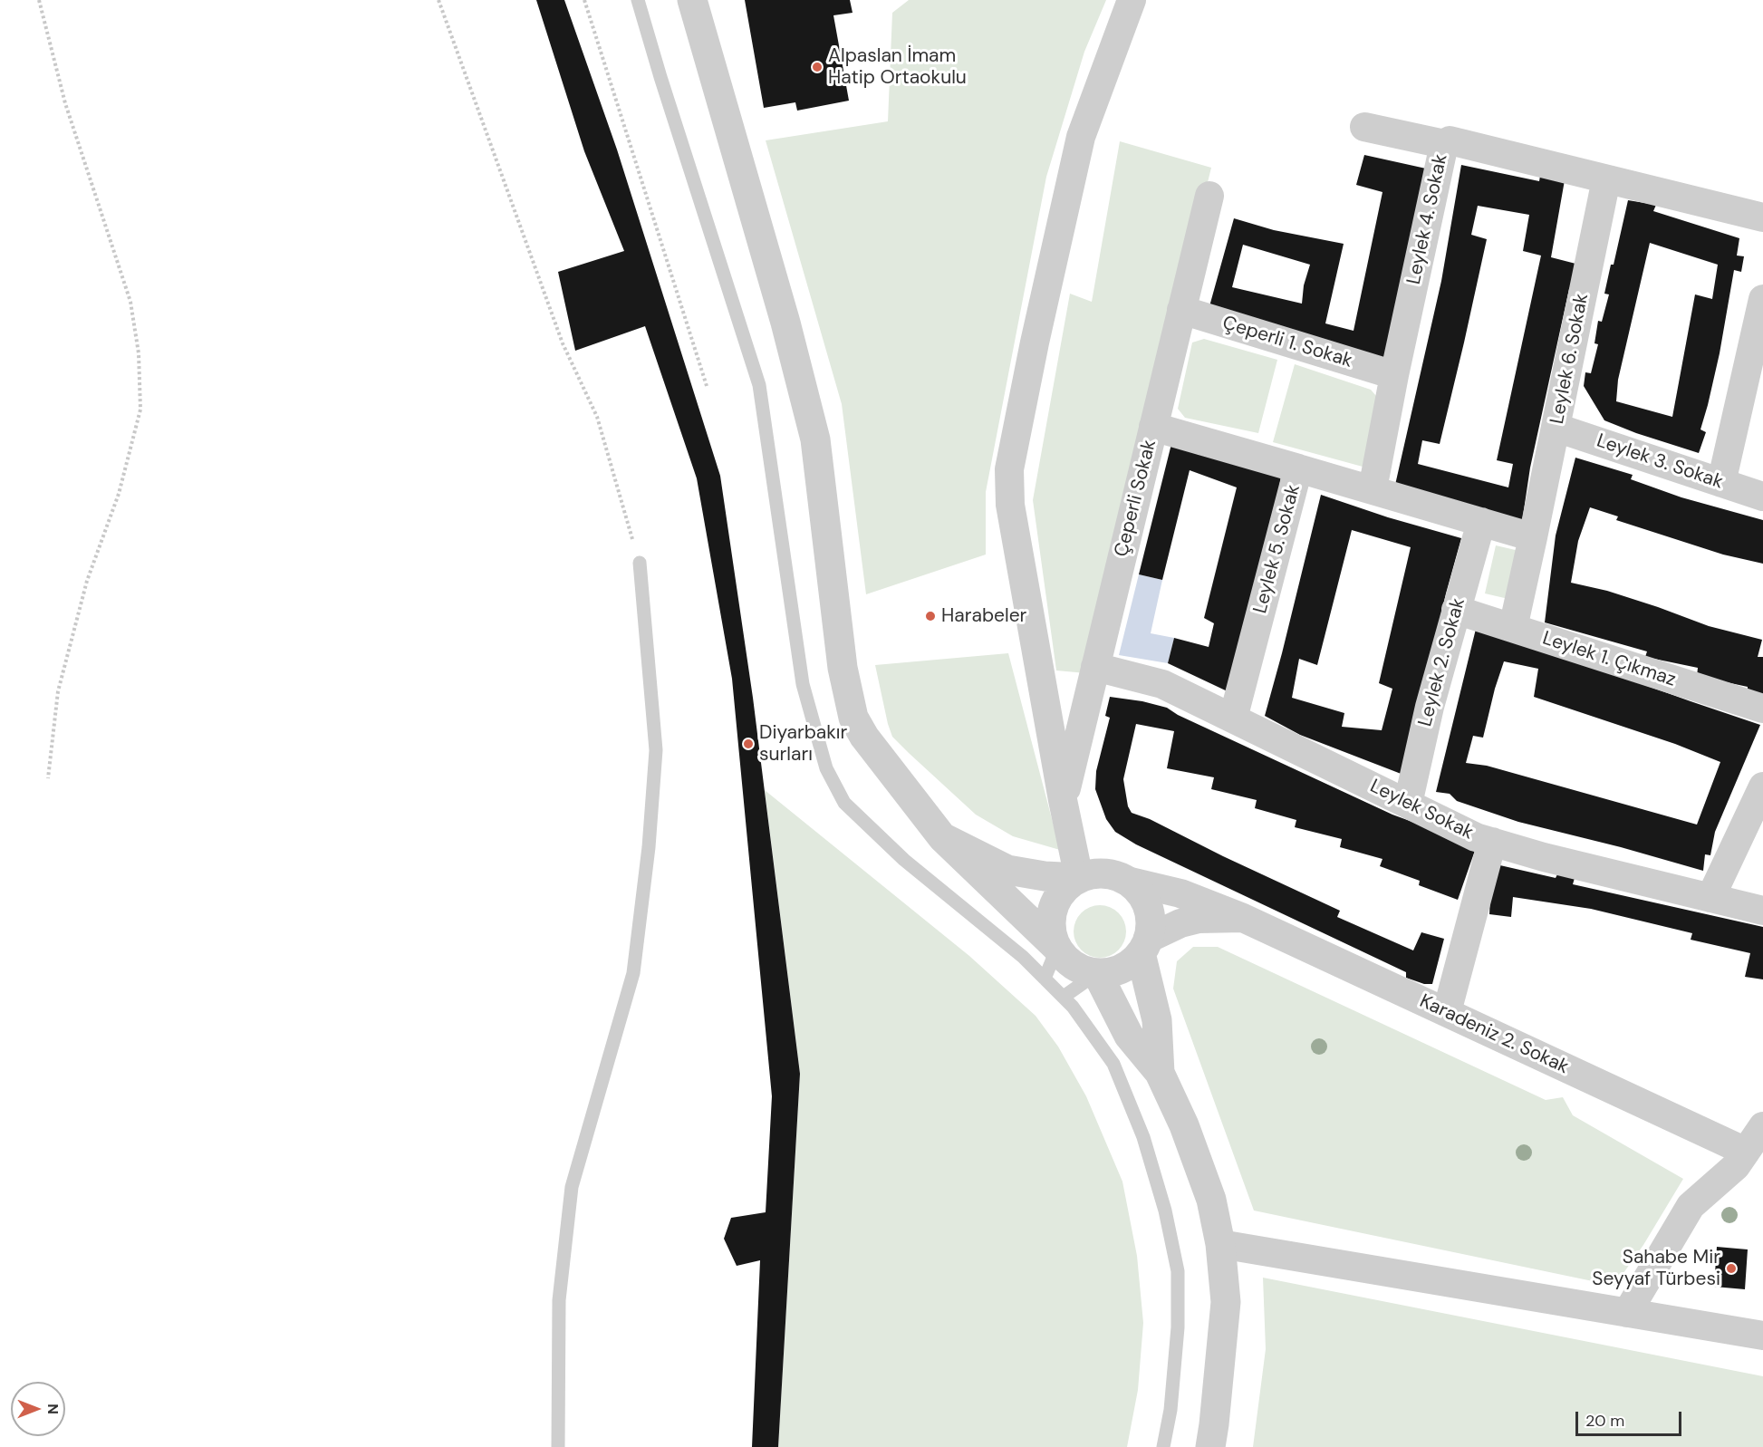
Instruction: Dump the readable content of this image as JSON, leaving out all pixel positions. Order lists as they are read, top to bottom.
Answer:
{
  "streets": {
    "street": [
      "Leylek 4. Sokak",
      "Çeperli 1. Sokak",
      "Leylek 6. Sokak",
      "Leylek 3. Sokak",
      "Çeperli Sokak",
      "Leylek 5. Sokak",
      "Leylek 1. Çıkmaz",
      "Leylek 2. Sokak",
      "Leylek Sokak",
      "Karadeniz 2. Sokak"
    ]
  },
  "crossings": [
    ["Leylek 4. Sokak", "Çeperli 1. Sokak"],
    ["Leylek 4. Sokak", "Leylek 6. Sokak"],
    ["Leylek 4. Sokak", "Leylek 5. Sokak"],
    ["Çeperli 1. Sokak", "Çeperli Sokak"],
    ["Leylek 6. Sokak", "Leylek 3. Sokak"],
    ["Leylek 6. Sokak", "Leylek 1. Çıkmaz"],
    ["Çeperli Sokak", "Leylek Sokak"],
    ["Leylek 5. Sokak", "Leylek 2. Sokak"],
    ["Leylek 5. Sokak", "Leylek Sokak"],
    ["Leylek 1. Çıkmaz", "Leylek 2. Sokak"],
    ["Leylek 2. Sokak", "Leylek Sokak"]
  ],
  "places": [
    "Alpaslan İmam Hatip Ortaokulu",
    "Harabeler",
    "Diyarbakır surları",
    "Sahabe Mir Seyyaf Türbesi"
  ],
  "scale_bar": "20 m",
  "north": "right"
}
